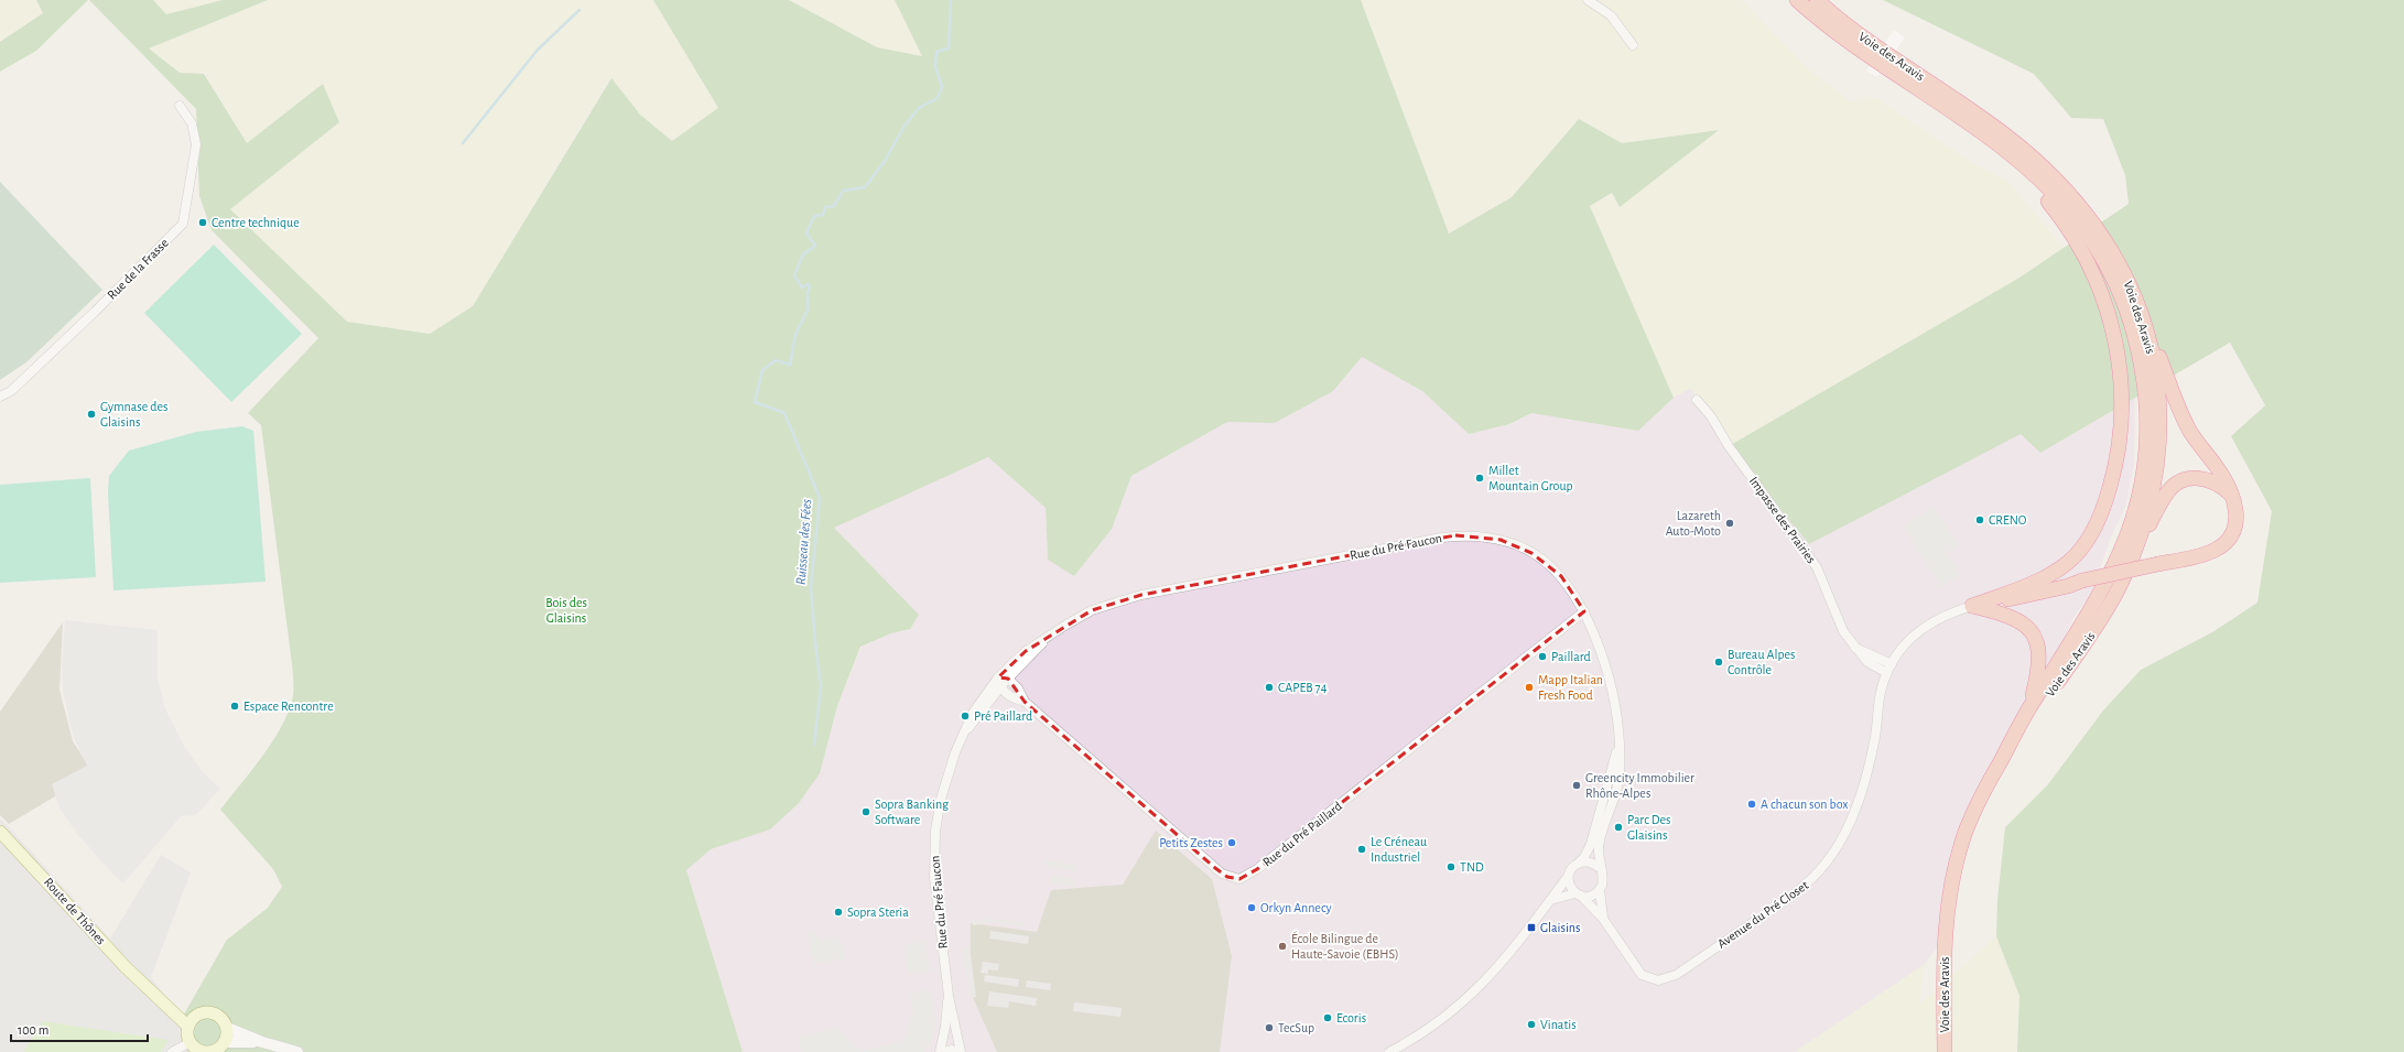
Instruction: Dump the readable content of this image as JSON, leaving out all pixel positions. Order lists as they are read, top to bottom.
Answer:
{
  "streets": {
    "highway": ["Voie des Aravis"],
    "main road": ["Route de Thônes"],
    "street": [
      "Rue de la Frasse",
      "Impasse des Prairies",
      "Rue du Pré Faucon",
      "Rue du Pré Paillard",
      "Avenue du Pré Closet"
    ]
  },
  "crossings": [
    ["Impasse des Prairies", "Avenue du Pré Closet"],
    ["Rue du Pré Faucon", "Rue du Pré Paillard"],
    ["Rue du Pré Faucon", "Avenue du Pré Closet"]
  ],
  "water": ["Ruisseau des Fées"],
  "parks": ["Bois des Glaisins"],
  "places": {
    "other": [
      "Centre technique",
      "Gymnase des Glaisins",
      "Millet Mountain Group",
      "CRENO",
      "Lazareth Auto-Moto",
      "Paillard",
      "Bureau Alpes Contrôle",
      "CAPEB 74",
      "Mapp Italian Fresh Food",
      "Espace Rencontre",
      "Pré Paillard",
      "Greencity Immobilier Rhône-Alpes",
      "A chacun son box",
      "Sopra Banking Software",
      "Parc Des Glaisins",
      "Petits Zestes",
      "Le Créneau Industriel",
      "TND",
      "Orkyn Annecy",
      "Sopra Steria",
      "École Bilingue de Haute-Savoie (EBHS)",
      "Ecoris",
      "Vinatis",
      "TecSup"
    ],
    "transit": ["Glaisins"]
  },
  "scale_bar": "100 m"
}
